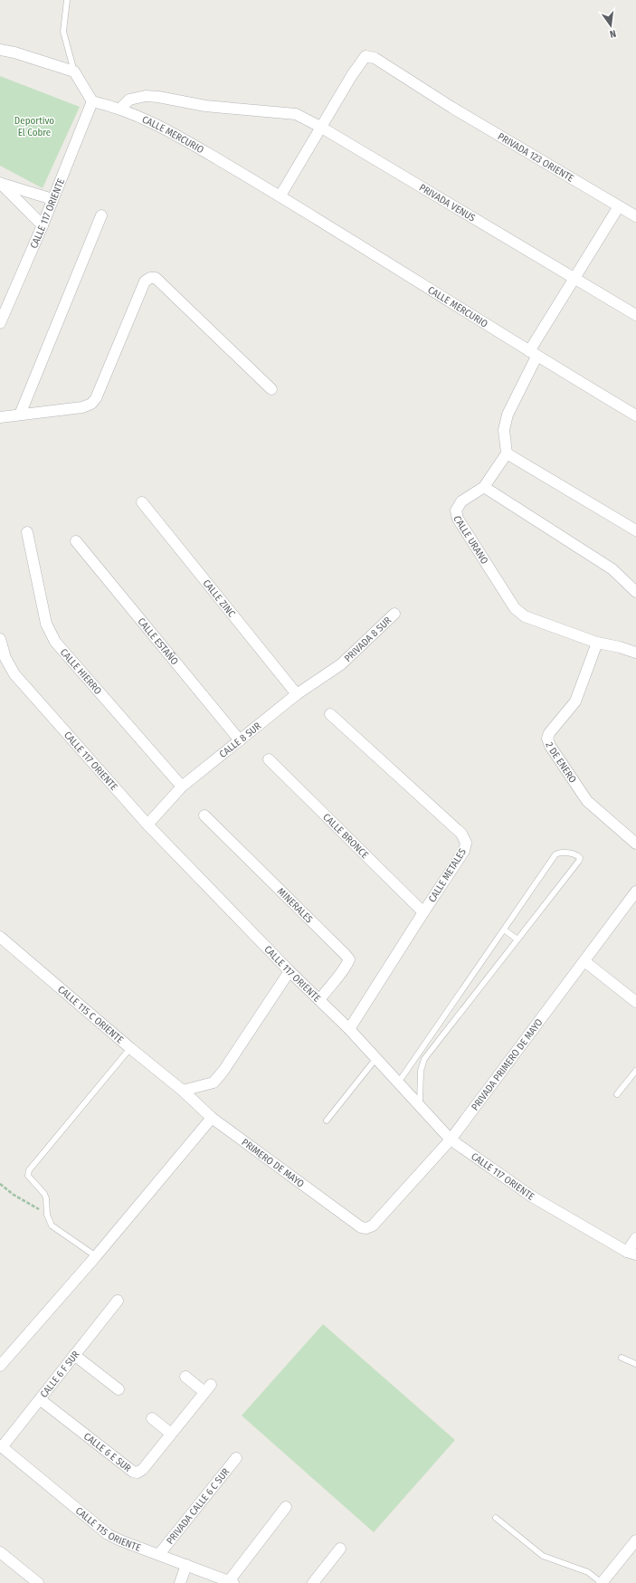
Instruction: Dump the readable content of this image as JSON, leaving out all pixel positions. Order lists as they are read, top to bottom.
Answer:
{
  "streets": {
    "street": [
      "CALLE MERCURIO",
      "PRIVADA 123 ORIENTE",
      "PRIVADA VENUS",
      "CALLE 117 ORIENTE",
      "CALLE URANO",
      "CALLE ZINC",
      "PRIVADA 8 SUR",
      "CALLE ESTAÑO",
      "CALLE HIERRO",
      "CALLE 8 SUR",
      "2 DE ENERO",
      "CALLE BRONCE",
      "CALLE METALES",
      "MINERALES",
      "CALLE 115 C ORIENTE",
      "PRIVADA PRIMERO DE MAYO",
      "PRIMERO DE MAYO",
      "CALLE 6 F SUR",
      "CALLE 6 E SUR",
      "PRIVADA CALLE 6 C SUR",
      "CALLE 115 ORIENTE"
    ]
  },
  "crossings": [
    ["CALLE MERCURIO", "PRIVADA VENUS"],
    ["CALLE MERCURIO", "CALLE 117 ORIENTE"],
    ["PRIVADA 123 ORIENTE", "PRIVADA VENUS"],
    ["CALLE 117 ORIENTE", "CALLE 8 SUR"],
    ["CALLE 117 ORIENTE", "CALLE METALES"],
    ["CALLE 117 ORIENTE", "MINERALES"],
    ["CALLE 117 ORIENTE", "PRIVADA PRIMERO DE MAYO"],
    ["CALLE URANO", "2 DE ENERO"],
    ["CALLE ZINC", "CALLE 8 SUR"],
    ["PRIVADA 8 SUR", "CALLE 8 SUR"],
    ["CALLE ESTAÑO", "CALLE 8 SUR"],
    ["CALLE HIERRO", "CALLE 8 SUR"],
    ["CALLE BRONCE", "CALLE METALES"],
    ["CALLE 115 C ORIENTE", "PRIMERO DE MAYO"],
    ["PRIVADA PRIMERO DE MAYO", "PRIMERO DE MAYO"],
    ["CALLE 6 F SUR", "CALLE 6 E SUR"],
    ["CALLE 6 F SUR", "CALLE 115 ORIENTE"],
    ["PRIVADA CALLE 6 C SUR", "CALLE 115 ORIENTE"]
  ],
  "parks": ["Deportivo El Cobre"],
  "north": "bottom"
}
